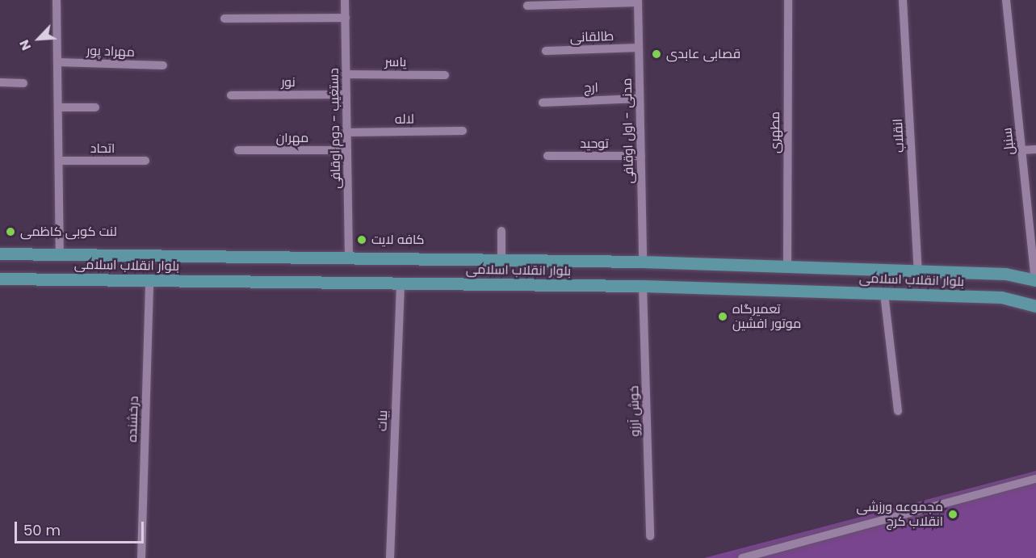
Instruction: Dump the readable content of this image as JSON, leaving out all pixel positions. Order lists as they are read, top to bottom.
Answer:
{
  "streets": {
    "main road": ["بلوار انقلاب اسلامی"],
    "street": [
      "طالقانی",
      "مهراد پور",
      "یاسر",
      "نور",
      "ارج",
      "لاله",
      "دستغیب - دوم اوقافی",
      "مدنی - اول اوقافی",
      "مطهری",
      "انقلاب",
      "مهران",
      "سنبل",
      "توحید",
      "اتحاد",
      "خوش آرزو",
      "درخشنده",
      "بیات"
    ]
  },
  "crossings": [
    ["طالقانی", "مدنی - اول اوقافی"],
    ["یاسر", "دستغیب - دوم اوقافی"],
    ["نور", "دستغیب - دوم اوقافی"],
    ["ارج", "مدنی - اول اوقافی"],
    ["لاله", "دستغیب - دوم اوقافی"],
    ["دستغیب - دوم اوقافی", "مهران"],
    ["دستغیب - دوم اوقافی", "بلوار انقلاب اسلامی"],
    ["مدنی - اول اوقافی", "توحید"],
    ["مدنی - اول اوقافی", "بلوار انقلاب اسلامی"],
    ["مطهری", "بلوار انقلاب اسلامی"],
    ["انقلاب", "بلوار انقلاب اسلامی"],
    ["سنبل", "بلوار انقلاب اسلامی"],
    ["بلوار انقلاب اسلامی", "خوش آرزو"],
    ["بلوار انقلاب اسلامی", "درخشنده"],
    ["بلوار انقلاب اسلامی", "بیات"]
  ],
  "places": [
    "قصابی عابدی",
    "لنت کوبی کاظمی",
    "کافه لایت",
    "تعمیرگاه موتور افشین",
    "مجموعه ورزشی انقلاب کرج"
  ],
  "scale_bar": "50 m",
  "north": "bottom left"
}
